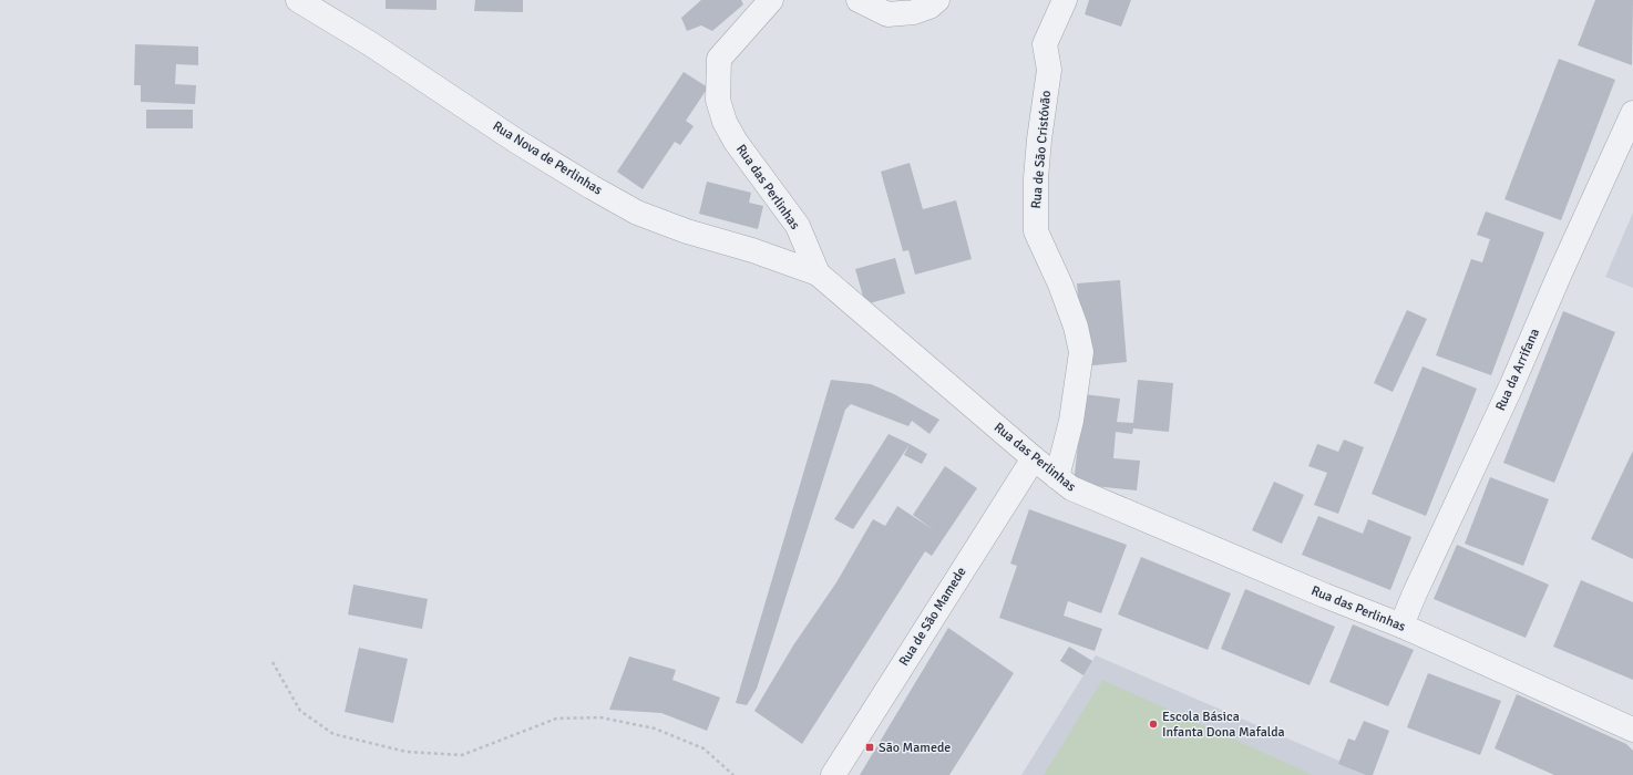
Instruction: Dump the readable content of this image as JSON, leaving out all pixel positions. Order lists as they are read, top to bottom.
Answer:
{
  "streets": {
    "street": [
      "Rua de São Cristóvão",
      "Rua Nova de Perlinhas",
      "Rua das Perlinhas",
      "Rua da Arrifana",
      "Rua de São Mamede"
    ]
  },
  "crossings": [
    ["Rua de São Cristóvão", "Rua das Perlinhas"],
    ["Rua Nova de Perlinhas", "Rua das Perlinhas"],
    ["Rua das Perlinhas", "Rua da Arrifana"],
    ["Rua das Perlinhas", "Rua de São Mamede"]
  ],
  "places": {
    "other": ["Escola Básica Infanta Dona Mafalda"],
    "transit": ["São Mamede"]
  }
}
